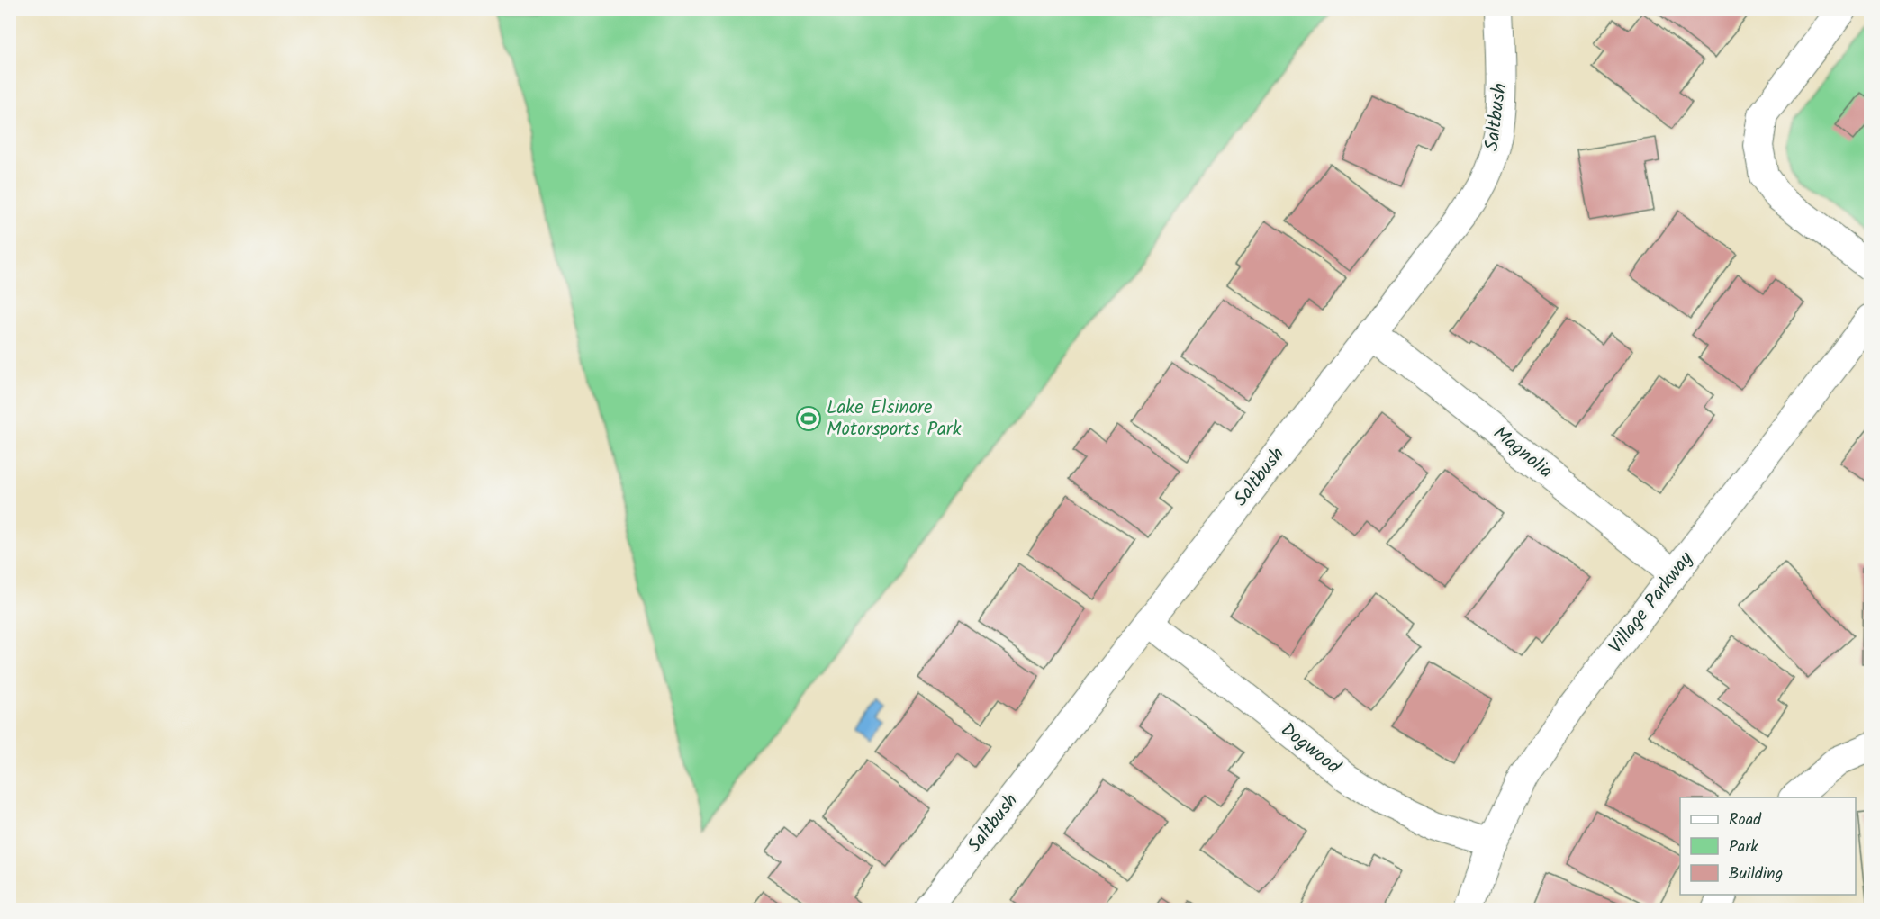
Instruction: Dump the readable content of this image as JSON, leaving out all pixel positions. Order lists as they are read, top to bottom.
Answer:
{
  "streets": {
    "street": [
      "Saltbush",
      "Magnolia",
      "Village Parkway",
      "Dogwood"
    ]
  },
  "crossings": [
    ["Saltbush", "Magnolia"],
    ["Saltbush", "Dogwood"],
    ["Magnolia", "Village Parkway"],
    ["Village Parkway", "Dogwood"]
  ],
  "places": {
    "sports": ["Lake Elsinore Motorsports Park"]
  },
  "legend": ["Road", "Park", "Building"]
}
